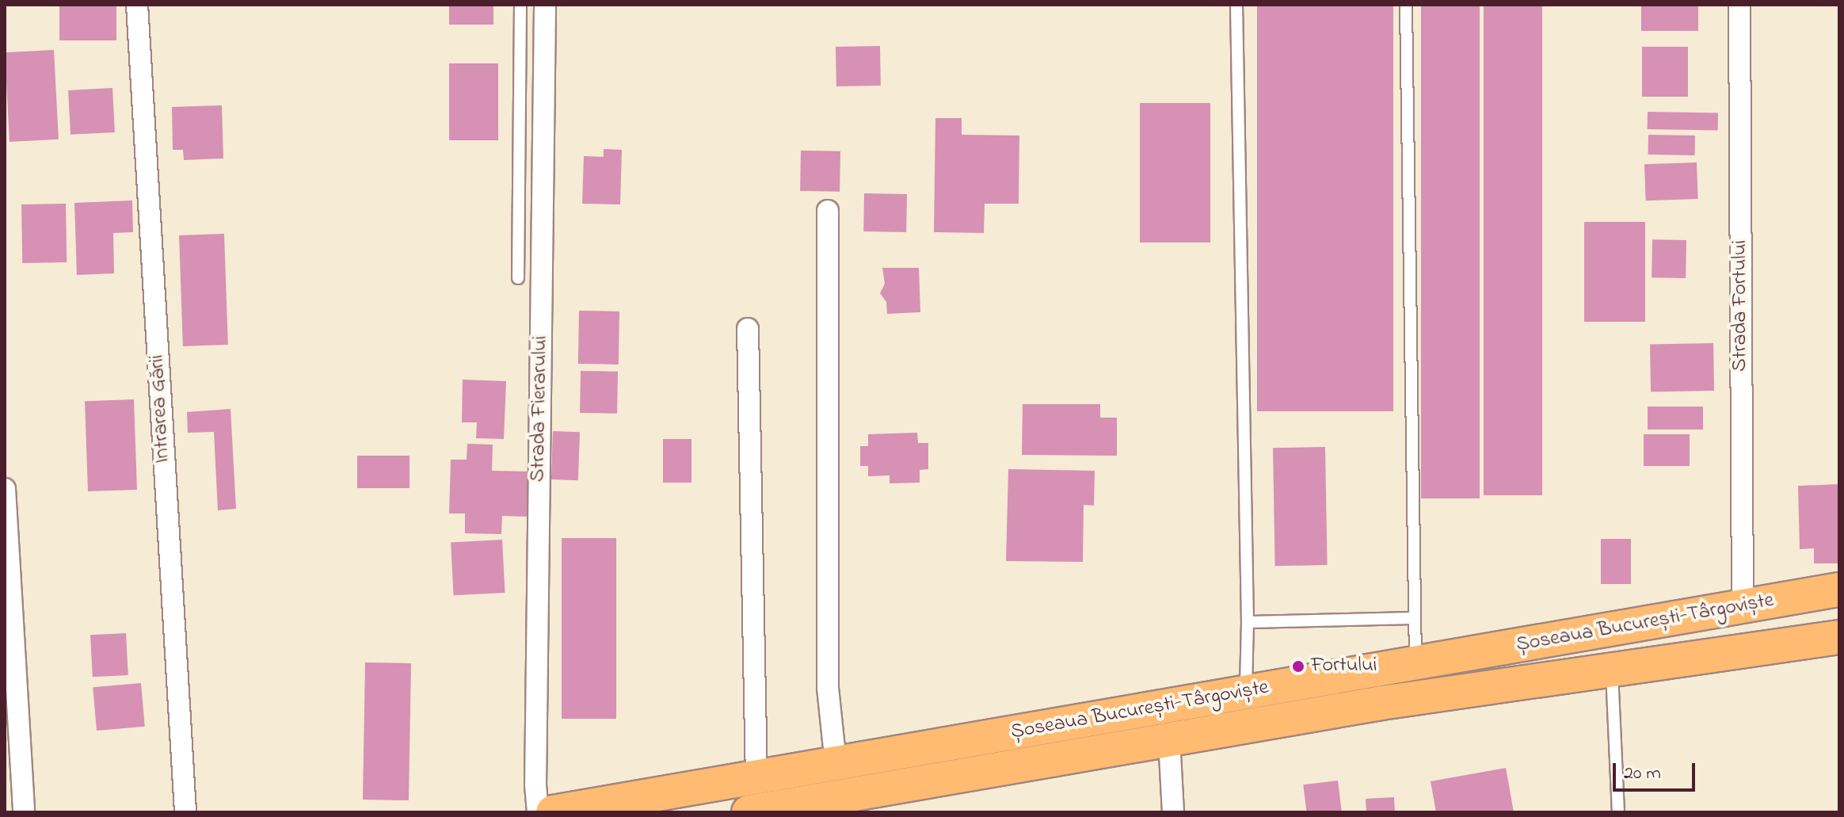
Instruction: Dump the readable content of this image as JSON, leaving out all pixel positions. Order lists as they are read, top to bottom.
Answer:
{
  "streets": {
    "main road": ["Șoseaua București-Târgoviște"],
    "street": ["Strada Fortului", "Intrarea Gării", "Strada Fierarului"]
  },
  "crossings": [
    ["Strada Fortului", "Șoseaua București-Târgoviște"]
  ],
  "places": ["Fortului"],
  "scale_bar": "20 m"
}
